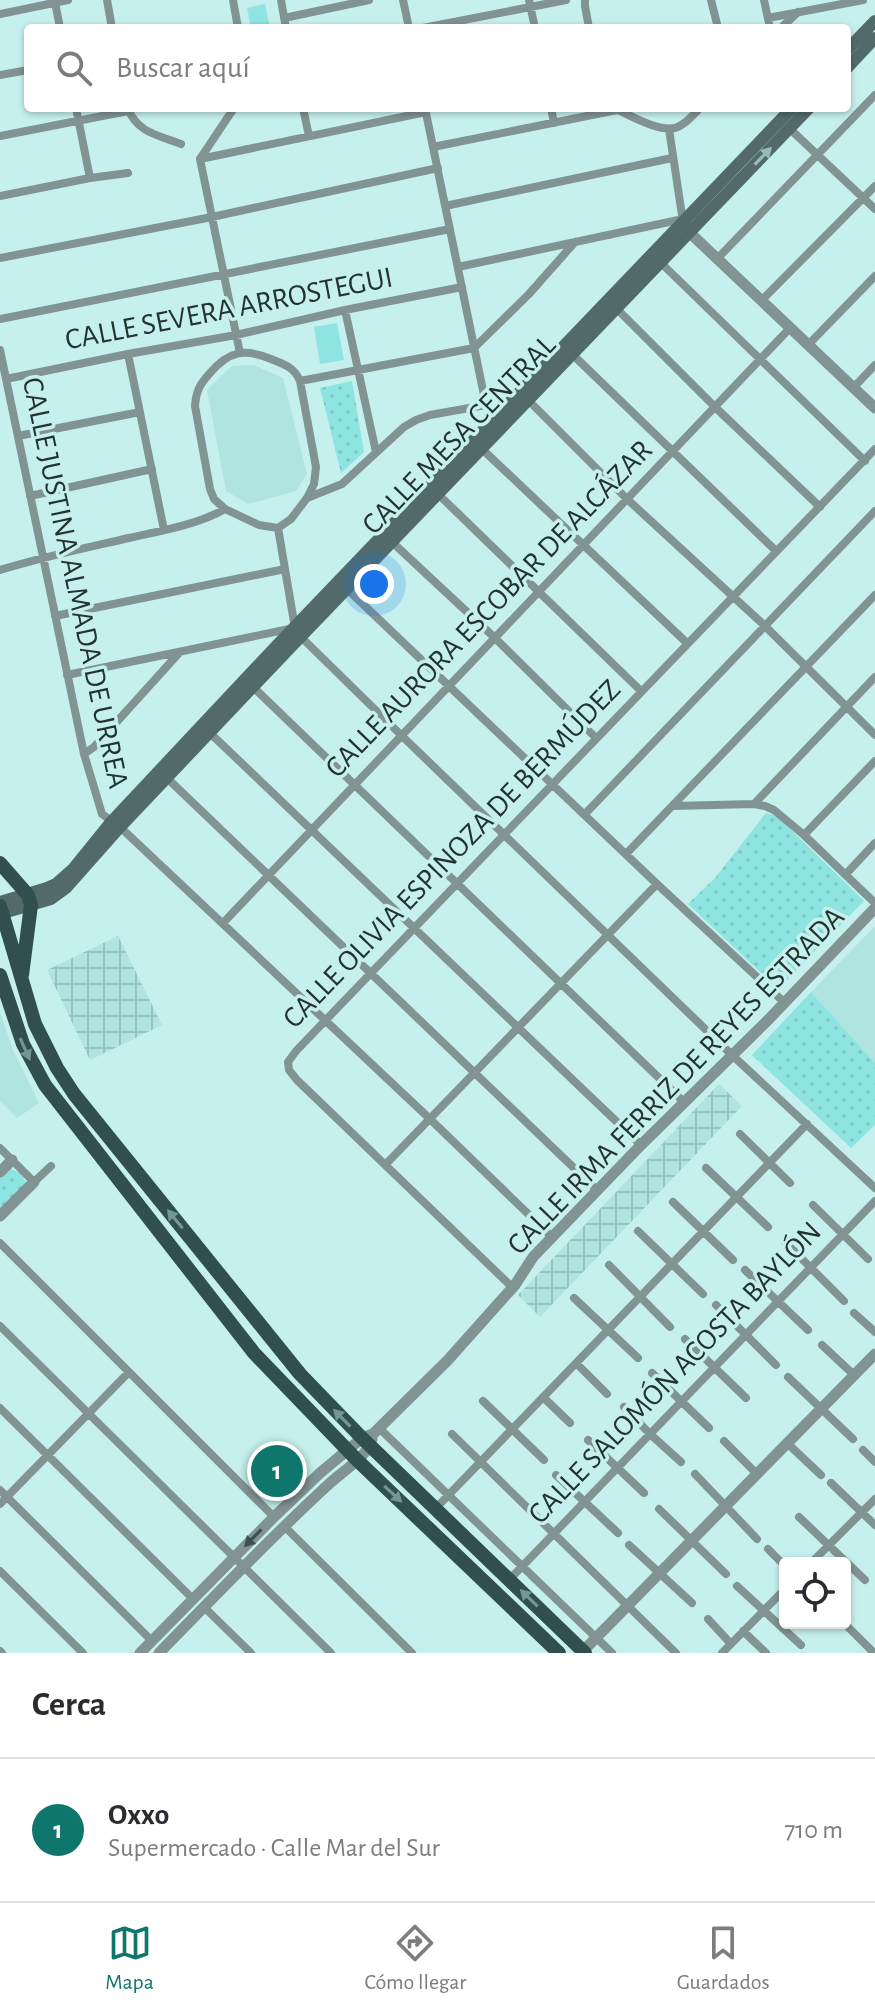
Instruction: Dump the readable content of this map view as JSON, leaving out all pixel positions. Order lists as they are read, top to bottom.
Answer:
{
  "streets": {
    "main road": ["CALLE MESA CENTRAL"],
    "street": [
      "CALLE SEVERA ARROSTEGUI",
      "CALLE JUSTINA ALMADA DE URREA",
      "CALLE AURORA ESCOBAR DE ALCÁZAR",
      "CALLE OLIVIA ESPINOZA DE BERMÚDEZ",
      "CALLE IRMA FERRIZ DE REYES ESTRADA",
      "CALLE SALOMÓN ACOSTA BAYLÓN"
    ]
  },
  "crossings": [
    ["CALLE SEVERA ARROSTEGUI", "CALLE JUSTINA ALMADA DE URREA"],
    ["CALLE MESA CENTRAL", "CALLE JUSTINA ALMADA DE URREA"],
    ["CALLE JUSTINA ALMADA DE URREA", "CALLE AURORA ESCOBAR DE ALCÁZAR"],
    ["CALLE JUSTINA ALMADA DE URREA", "CALLE OLIVIA ESPINOZA DE BERMÚDEZ"],
    ["CALLE JUSTINA ALMADA DE URREA", "CALLE IRMA FERRIZ DE REYES ESTRADA"],
    ["CALLE OLIVIA ESPINOZA DE BERMÚDEZ", "CALLE IRMA FERRIZ DE REYES ESTRADA"]
  ],
  "page": {
    "search": "Buscar aquí",
    "pins": "1",
    "heading": "Cerca",
    "list": [
      {
        "mark": "1",
        "name": "Oxxo",
        "note": "Supermercado · Calle Mar del Sur",
        "value": "710 m"
      }
    ],
    "nav": ["Mapa", "Cómo llegar", "Guardados"]
  }
}
